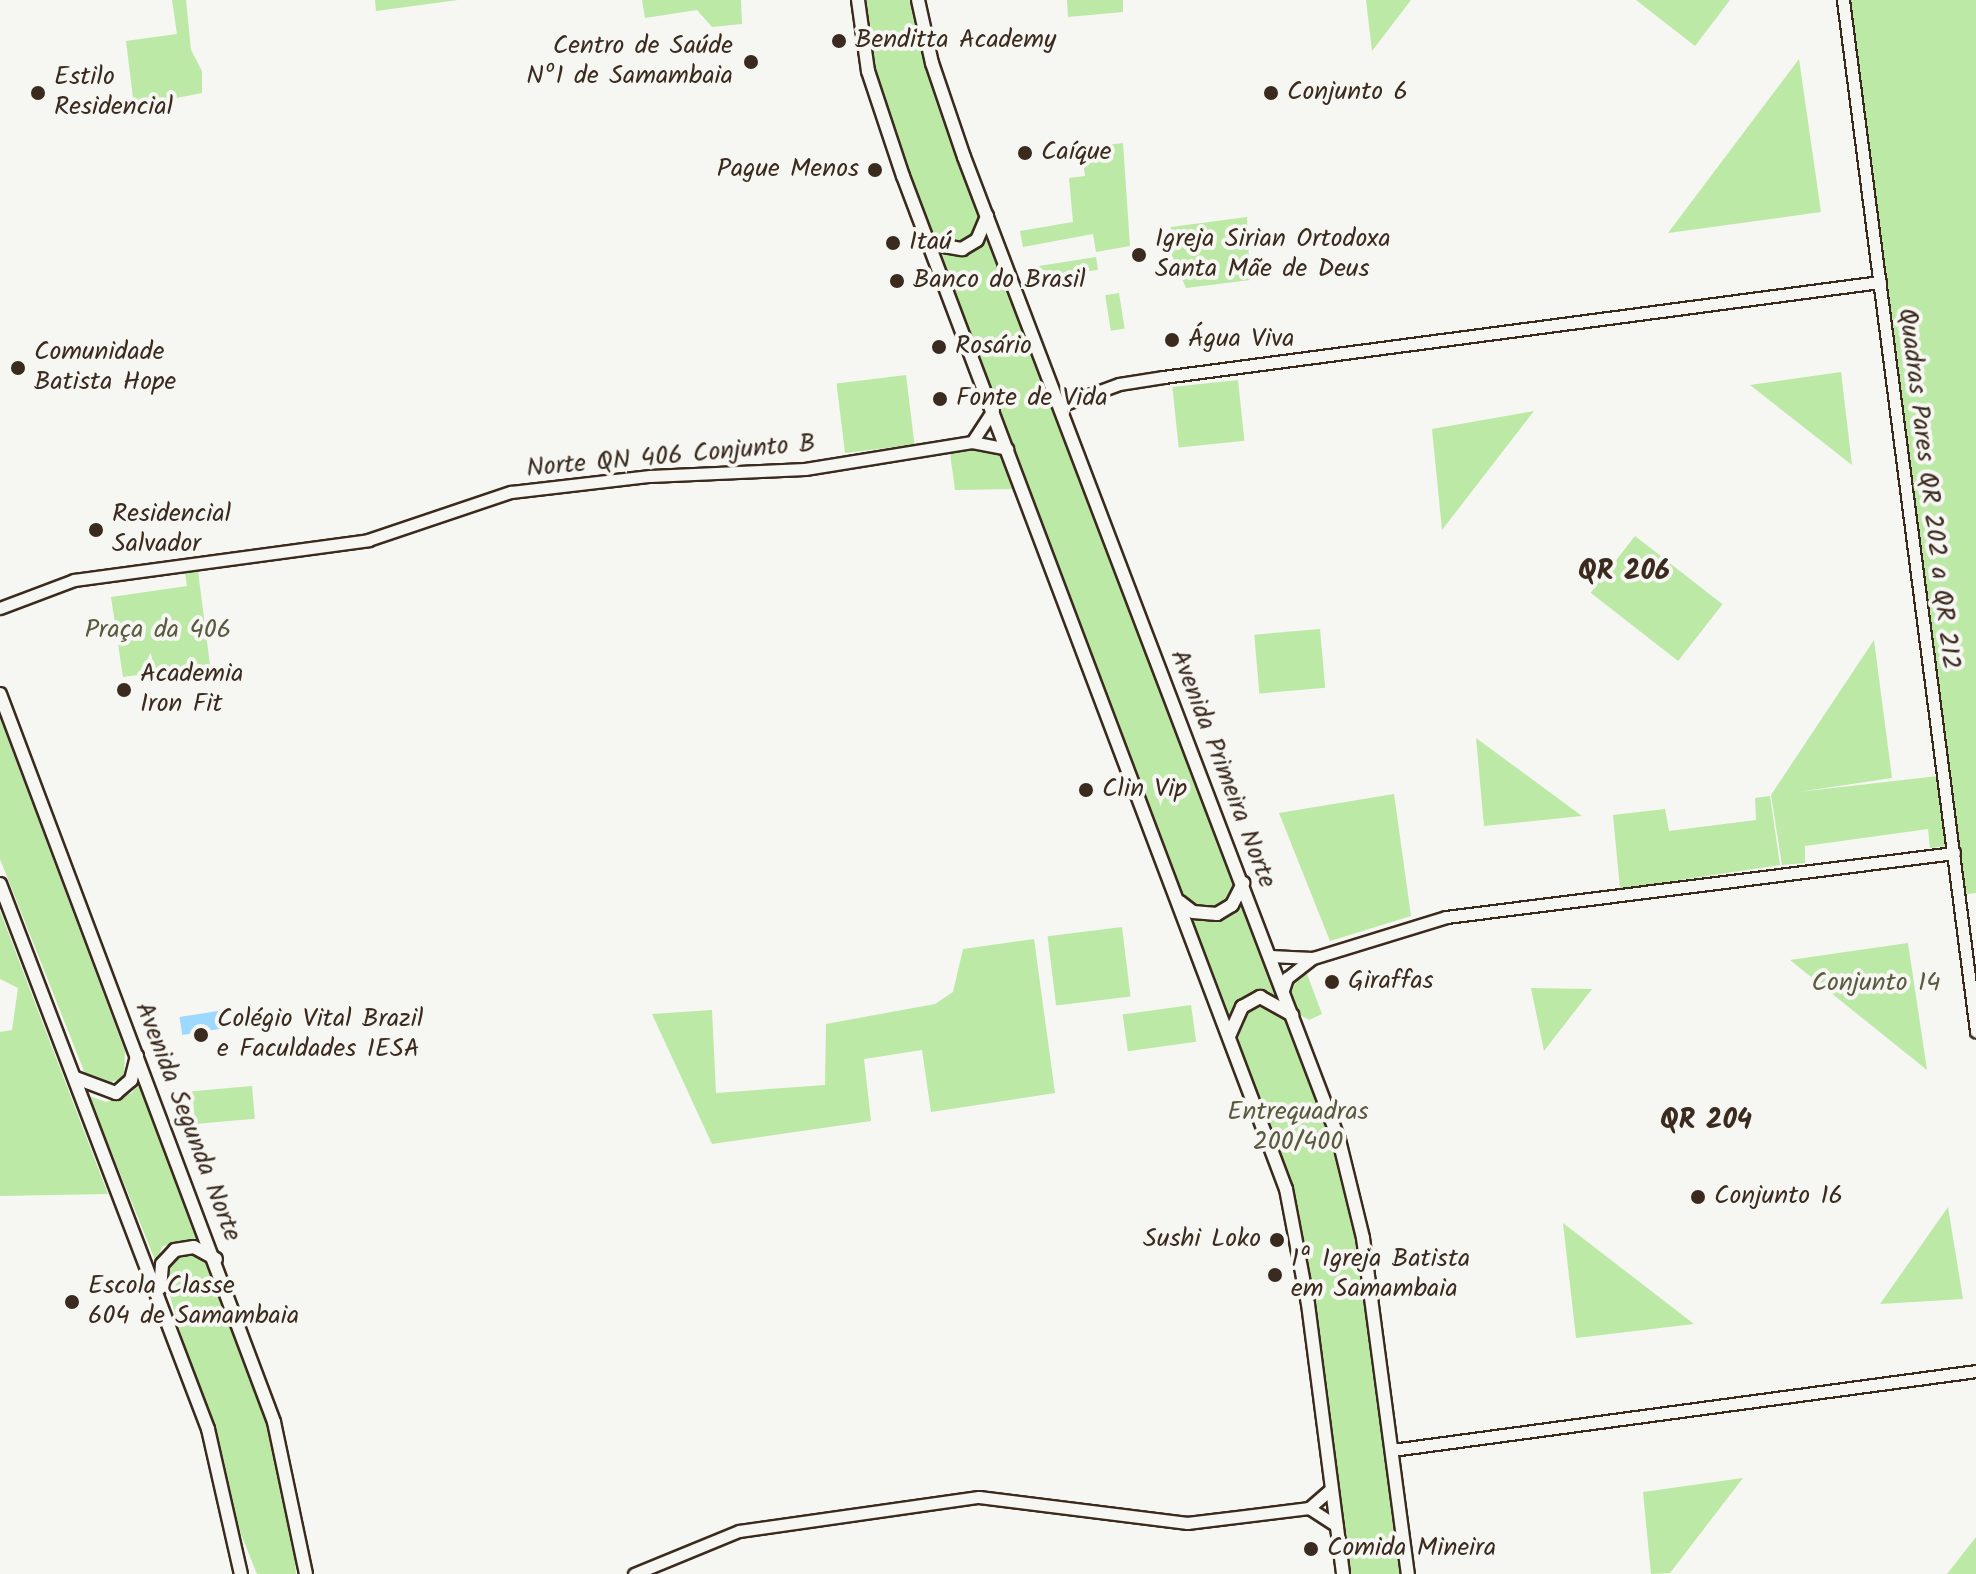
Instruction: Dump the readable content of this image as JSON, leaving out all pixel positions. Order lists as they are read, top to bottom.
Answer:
{
  "streets": {
    "main road": ["Avenida Primeira Norte", "Avenida Segunda Norte"],
    "street": ["Norte QN 406 Conjunto B", "Quadras Pares QR 202 a QR 212"]
  },
  "districts": ["QR 206", "QR 204"],
  "parks": ["Praça da 406", "Conjunto 14", "Entrequadras 200/400"],
  "places": [
    "Benditta Academy",
    "Centro de Saúde Nº1 de Samambaia",
    "Estilo Residencial",
    "Conjunto 6",
    "Caíque",
    "Pague Menos",
    "Itaú",
    "Igreja Sirian Ortodoxa Santa Mãe de Deus",
    "Banco do Brasil",
    "Água Viva",
    "Rosário",
    "Comunidade Batista Hope",
    "Fonte de Vida",
    "Residencial Salvador",
    "Academia Iron Fit",
    "Clin Vip",
    "Giraffas",
    "Colégio Vital Brazil e Faculdades IESA",
    "Conjunto 16",
    "Sushi Loko",
    "1ª Igreja Batista em Samambaia",
    "Escola Classe 604 de Samambaia",
    "Comida Mineira"
  ]
}
